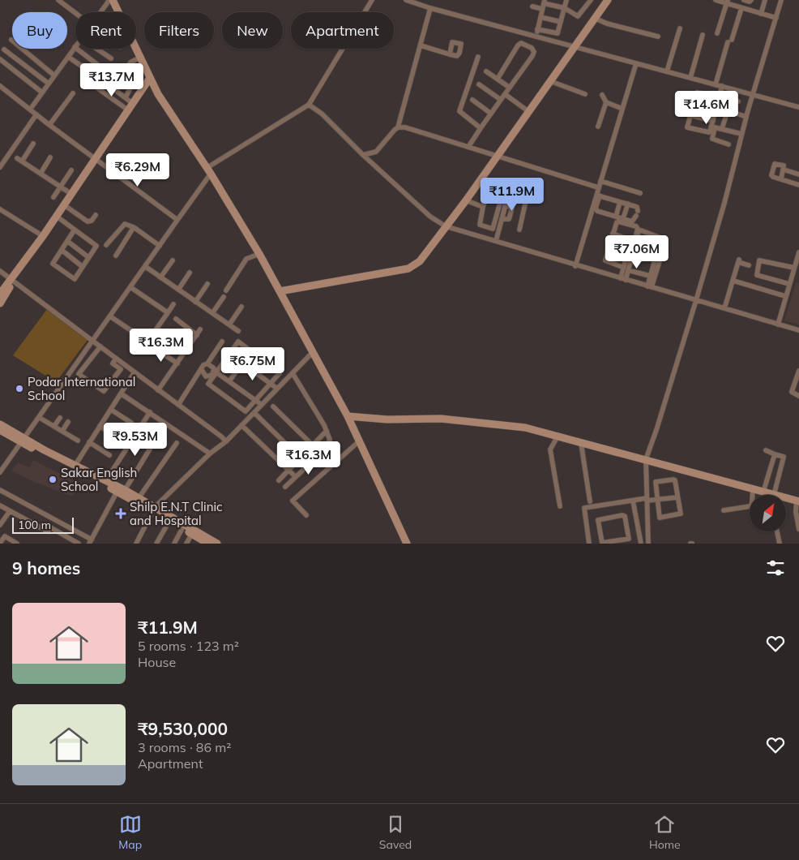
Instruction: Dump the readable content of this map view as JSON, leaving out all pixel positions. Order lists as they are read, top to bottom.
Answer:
{
  "places": {
    "other": ["Podar International School", "Sakar English School"],
    "health": ["Shilp E.N.T Clinic and Hospital"]
  },
  "scale_bar": "100 m",
  "north": "top right",
  "page": {
    "chip": [
      "Buy",
      "Rent",
      "Filters",
      "New",
      "Apartment"
    ],
    "price": [
      "₹13.7M",
      "₹14.6M",
      "₹6.29M",
      "₹11.9M",
      "₹7.06M",
      "₹16.3M",
      "₹6.75M",
      "₹9.53M",
      "₹16.3M"
    ],
    "scale": "100 m",
    "heading": "9 homes",
    "list": [
      {
        "name": "₹11.9M",
        "note": "5 rooms · 123 m² · House"
      },
      {
        "name": "₹9,530,000",
        "note": "3 rooms · 86 m² · Apartment"
      }
    ],
    "tabs": ["Map", "Saved", "Home"]
  }
}
